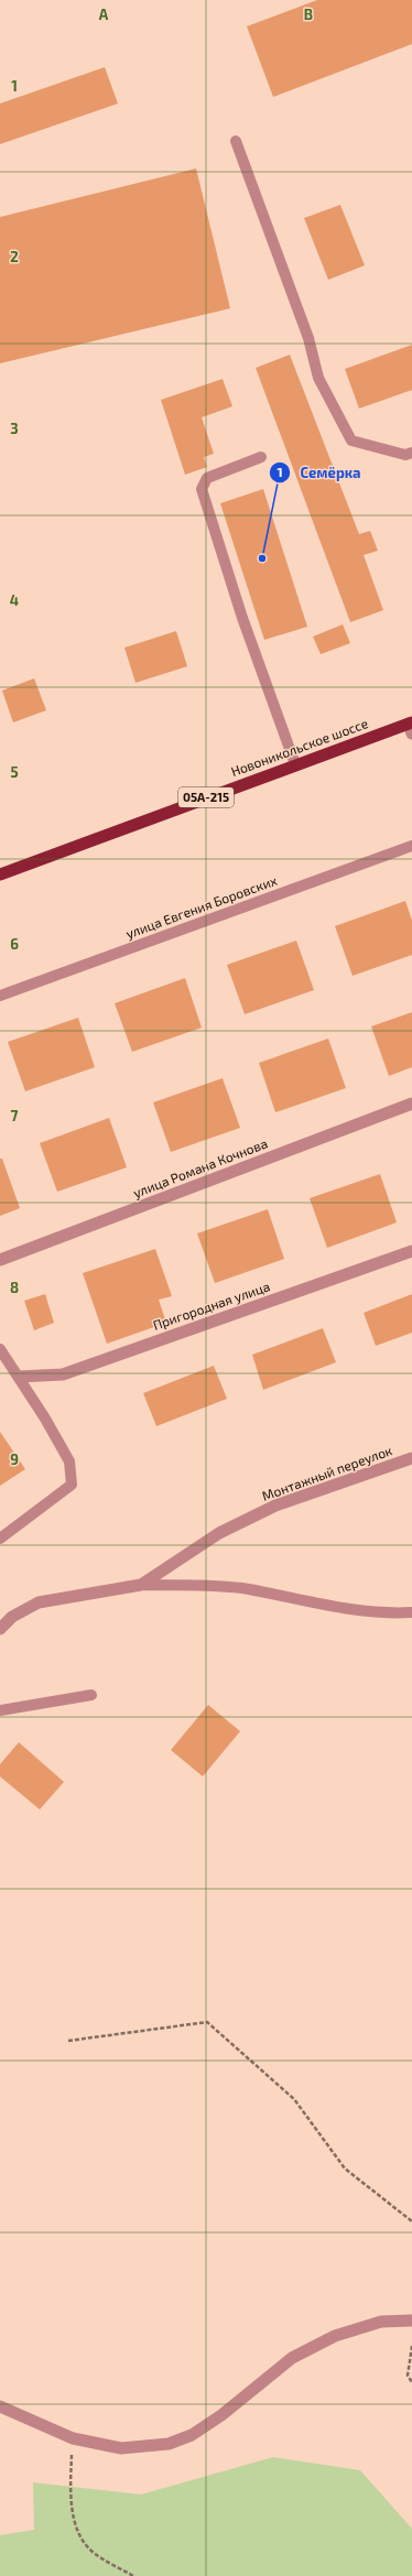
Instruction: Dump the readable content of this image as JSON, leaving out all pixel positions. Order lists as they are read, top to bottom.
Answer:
{
  "streets": {
    "highway": ["Новоникольское шоссе", "05А-215"],
    "street": ["улица Романа Кочнова", "Пригородная улица", "Монтажный переулок"],
    "lane": ["улица Евгения Боровских"]
  },
  "places": ["Семёрка"],
  "grid": {
    "columns": ["A", "B"],
    "rows": [
      "1",
      "2",
      "3",
      "4",
      "5",
      "6",
      "7",
      "8",
      "9"
    ]
  }
}
